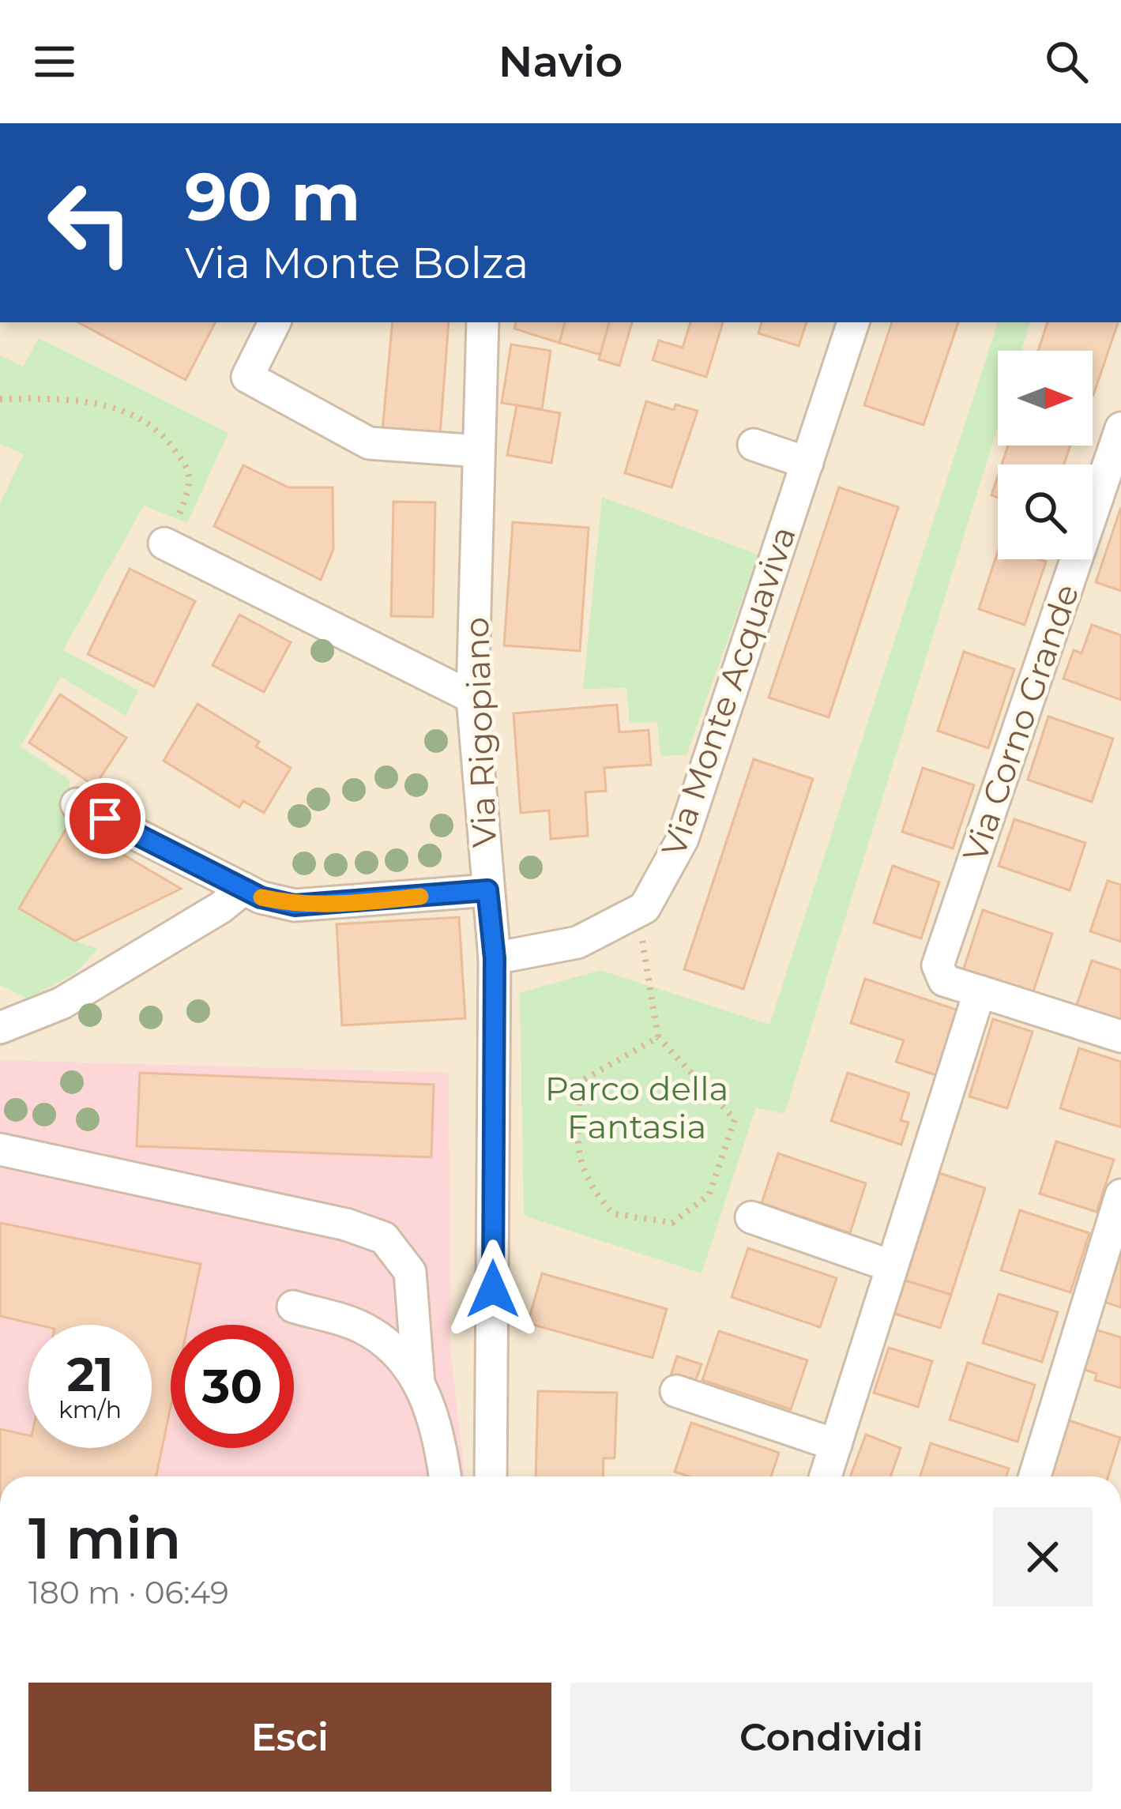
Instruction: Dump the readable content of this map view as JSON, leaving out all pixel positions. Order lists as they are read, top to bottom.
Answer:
{
  "streets": {
    "street": ["Via Monte Acquaviva", "Via Corno Grande", "Via Rigopiano"]
  },
  "crossings": [
    ["Via Monte Acquaviva", "Via Rigopiano"]
  ],
  "parks": ["Parco della Fantasia"],
  "north": "right",
  "page": {
    "header": "Navio",
    "turn": ["90 m", "Via Monte Bolza"],
    "speed": "21 km/h",
    "limit": "30",
    "heading": ["1 min", "180 m · 06:49"],
    "buttons": ["Esci", "Condividi"]
  }
}
